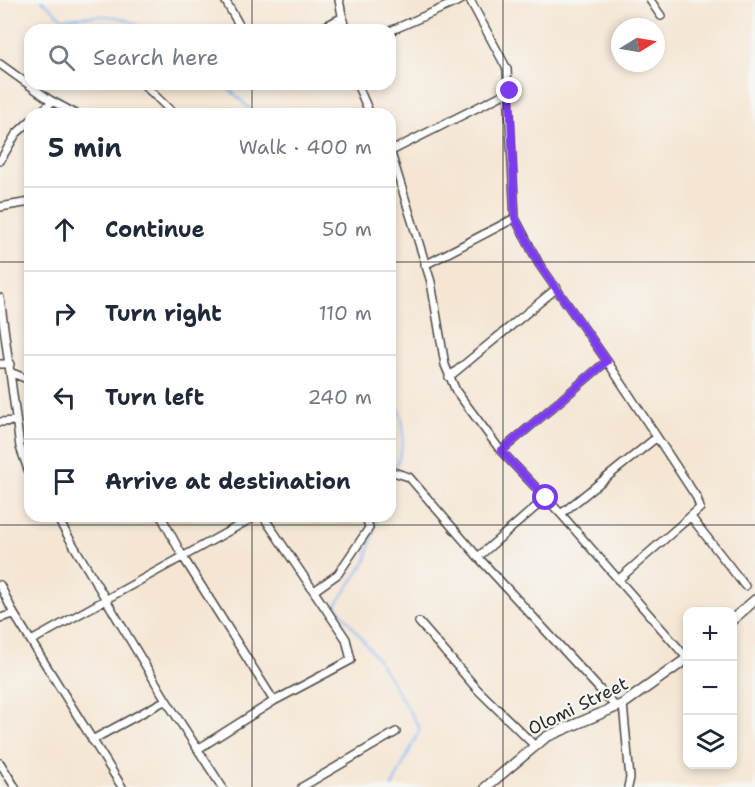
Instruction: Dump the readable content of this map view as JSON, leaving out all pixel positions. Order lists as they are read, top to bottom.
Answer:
{
  "streets": {
    "main road": ["Olomi Street"]
  },
  "north": "right",
  "page": {
    "search": "Search here",
    "heading": ["5 min", "Walk · 400 m"],
    "list": [
      ["Continue", "50 m"],
      ["Turn right", "110 m"],
      ["Turn left", "240 m"],
      "Arrive at destination"
    ],
    "map_buttons": ["+", "−"]
  }
}
